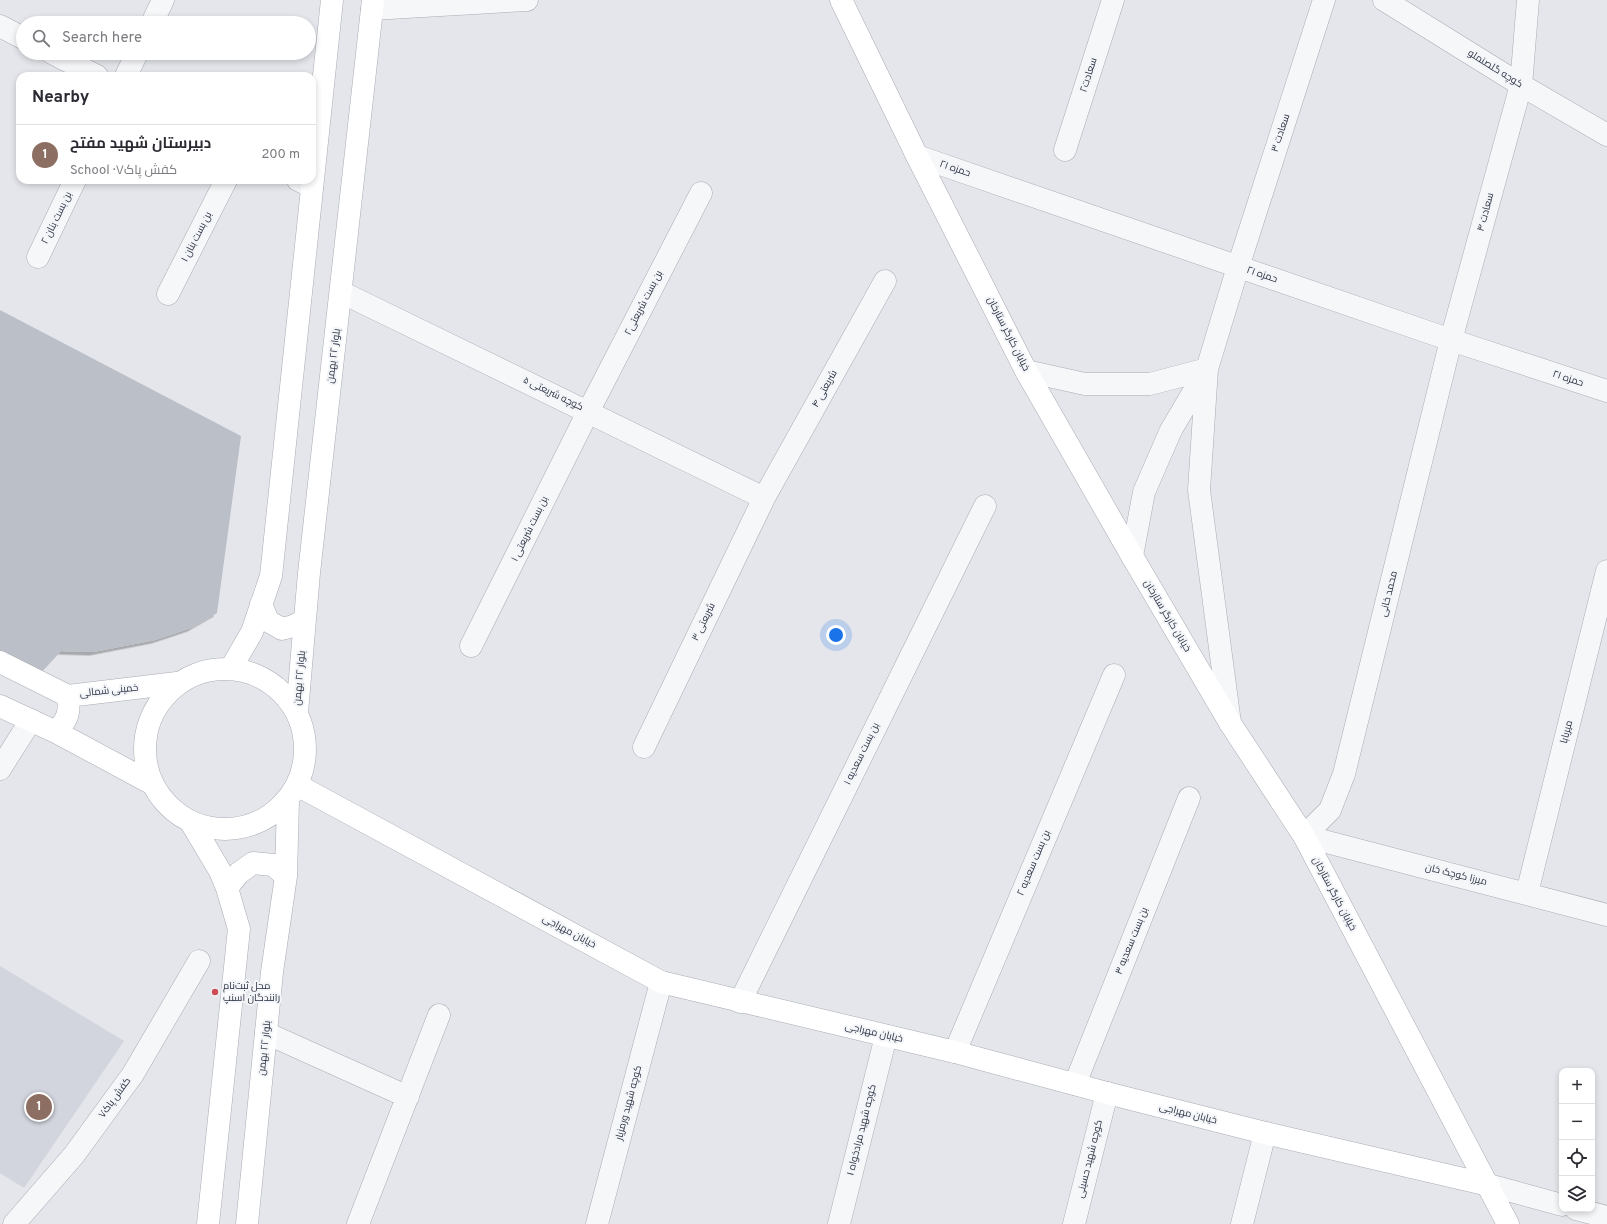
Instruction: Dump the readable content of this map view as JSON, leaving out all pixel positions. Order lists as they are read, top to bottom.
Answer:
{
  "streets": {
    "main road": [
      "خیابان کارگر ستارخان",
      "بلوار ۲۲ بهمن",
      "خمینی شمالی",
      "خیابان مهراجی"
    ],
    "street": [
      "کوچه گلصنملو",
      "سعادت۲",
      "سعادت ۳",
      "حمزه ۲۱",
      "سعادت ۴",
      "بن بست بنان ۲",
      "بن بست بنان ۱",
      "بن بست شریعتی۲",
      "شریعتی ۴",
      "۵ کوچه شریعتی",
      "بن بست شریعتی ۱",
      "محمد خانی",
      "شریعتی ۳",
      "میربابا",
      "بن بست سعدیه ۱",
      "بن بست سعدیه ۲",
      "میرزا کوچک خان",
      "بن بست سعدیه ۳",
      "کفش پاک۷",
      "کوچه شهید ورمزیار",
      "۱ کوچه شهید مرادخواه",
      "کوچه شهید حسینی"
    ]
  },
  "crossings": [
    ["کوچه گلصنملو", "سعادت ۴"],
    ["سعادت ۳", "حمزه ۲۱"],
    ["حمزه ۲۱", "سعادت ۴"],
    ["حمزه ۲۱", "خیابان کارگر ستارخان"],
    ["حمزه ۲۱", "محمد خانی"],
    ["سعادت ۴", "محمد خانی"],
    ["بن بست شریعتی۲", "۵ کوچه شریعتی"],
    ["بن بست شریعتی۲", "بن بست شریعتی ۱"],
    ["خیابان کارگر ستارخان", "محمد خانی"],
    ["خیابان کارگر ستارخان", "میرزا کوچک خان"],
    ["خیابان کارگر ستارخان", "خیابان مهراجی"],
    ["بلوار ۲۲ بهمن", "۵ کوچه شریعتی"],
    ["بلوار ۲۲ بهمن", "خیابان مهراجی"],
    ["شریعتی ۴", "۵ کوچه شریعتی"],
    ["شریعتی ۴", "شریعتی ۳"],
    ["۵ کوچه شریعتی", "بن بست شریعتی ۱"],
    ["۵ کوچه شریعتی", "شریعتی ۳"],
    ["محمد خانی", "میرزا کوچک خان"],
    ["میربابا", "میرزا کوچک خان"],
    ["بن بست سعدیه ۱", "خیابان مهراجی"],
    ["بن بست سعدیه ۲", "خیابان مهراجی"],
    ["خیابان مهراجی", "بن بست سعدیه ۳"],
    ["خیابان مهراجی", "کوچه شهید ورمزیار"],
    ["خیابان مهراجی", "۱ کوچه شهید مرادخواه"],
    ["خیابان مهراجی", "کوچه شهید حسینی"]
  ],
  "places": ["محل ثبت‌نام رانندگان اسنپ"],
  "page": {
    "search": "Search here",
    "heading": "Nearby",
    "list": [
      {
        "mark": "1",
        "name": "دبیرستان شهید مفتح",
        "note": "School · کفش پاک۷",
        "value": "200 m"
      }
    ],
    "map_buttons": ["+", "−"],
    "pins": "1"
  }
}
